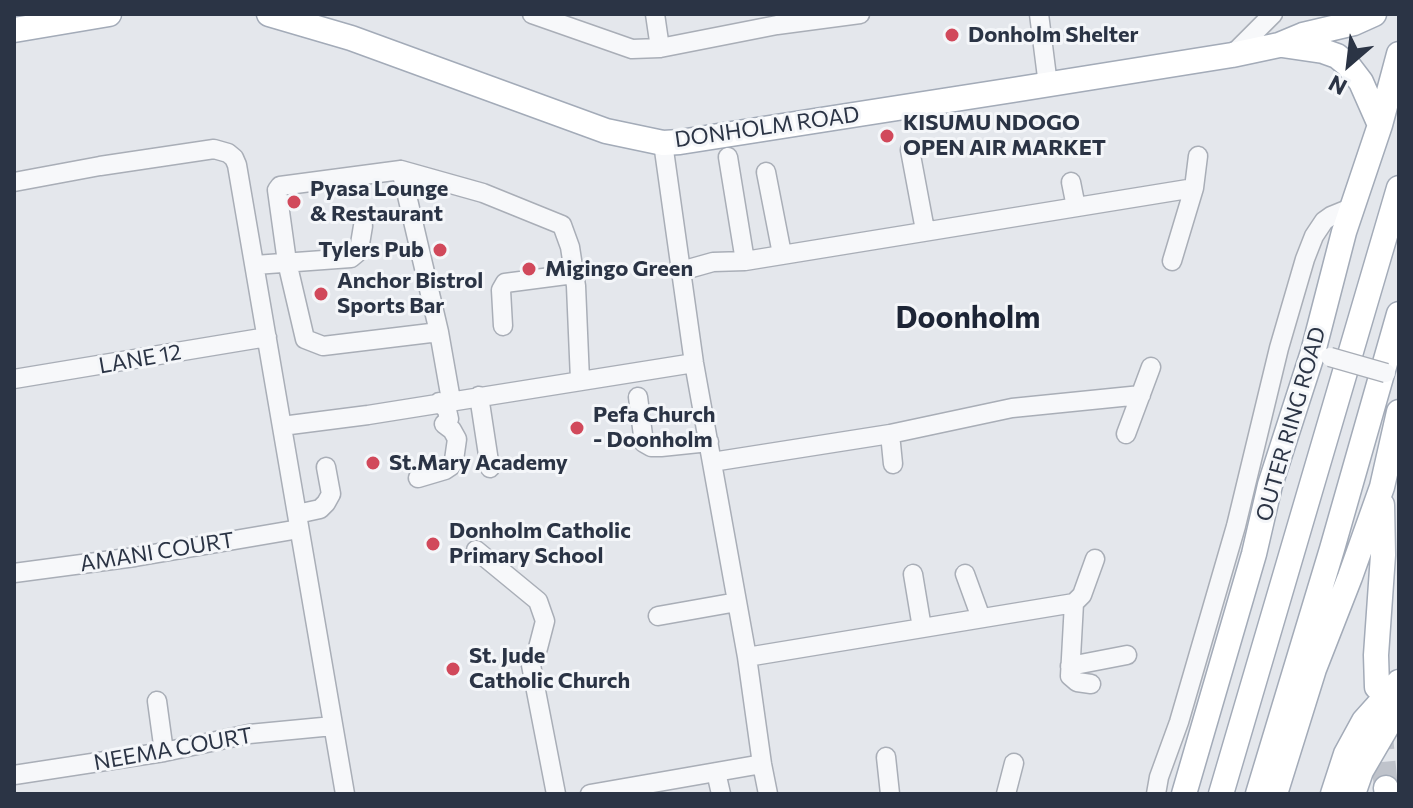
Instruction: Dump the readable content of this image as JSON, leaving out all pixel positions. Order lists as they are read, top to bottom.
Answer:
{
  "streets": {
    "main road": ["DONHOLM ROAD", "OUTER RING ROAD"],
    "street": ["LANE 12", "AMANI COURT", "NEEMA COURT"]
  },
  "districts": ["Doonholm"],
  "places": [
    "Donholm Shelter",
    "KISUMU NDOGO OPEN AIR MARKET",
    "Pyasa Lounge & Restaurant",
    "Tylers Pub",
    "Migingo Green",
    "Anchor Bistrol Sports Bar",
    "Pefa Church - Doonholm",
    "St.Mary Academy",
    "Donholm Catholic Primary School",
    "St. Jude Catholic Church"
  ],
  "north": "bottom left"
}
